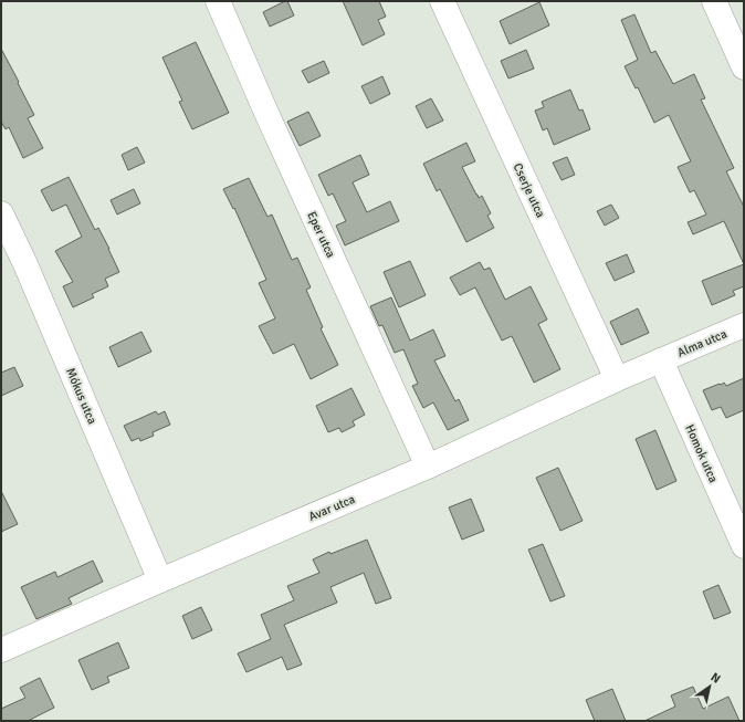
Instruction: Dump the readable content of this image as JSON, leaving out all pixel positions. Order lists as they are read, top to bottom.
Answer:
{
  "streets": {
    "street": [
      "Cserje utca",
      "Eper utca",
      "Alma utca",
      "Mókus utca",
      "Homok utca",
      "Avar utca"
    ]
  },
  "crossings": [
    ["Cserje utca", "Avar utca"],
    ["Eper utca", "Avar utca"],
    ["Alma utca", "Homok utca"],
    ["Alma utca", "Avar utca"],
    ["Mókus utca", "Avar utca"],
    ["Homok utca", "Avar utca"]
  ],
  "north": "top right"
}
